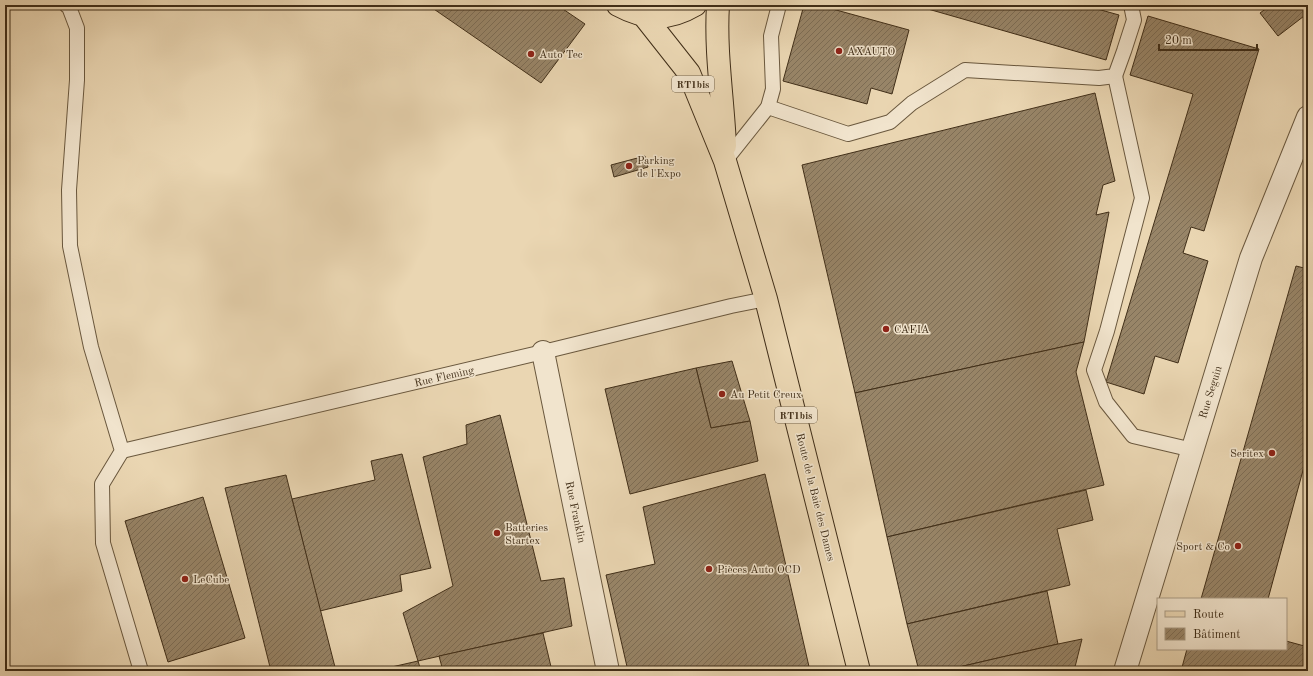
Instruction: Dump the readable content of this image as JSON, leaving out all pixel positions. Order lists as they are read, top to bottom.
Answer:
{
  "streets": {
    "main road": ["RT1bis", "Route de la Baie des Dames"],
    "street": ["Rue Seguin", "Rue Franklin"],
    "lane": ["Rue Fleming"]
  },
  "crossings": [
    ["Rue Fleming", "Route de la Baie des Dames"],
    ["Rue Fleming", "Rue Franklin"]
  ],
  "places": [
    "AXAUTO",
    "Auto Tec",
    "Parking de l'Expo",
    "CAFIA",
    "Au Petit Creux",
    "Seritex",
    "Batteries Startex",
    "Sport & Co",
    "Pièces Auto OCD",
    "LeCube"
  ],
  "legend": ["Route", "Bâtiment"],
  "scale_bar": "20 m"
}
